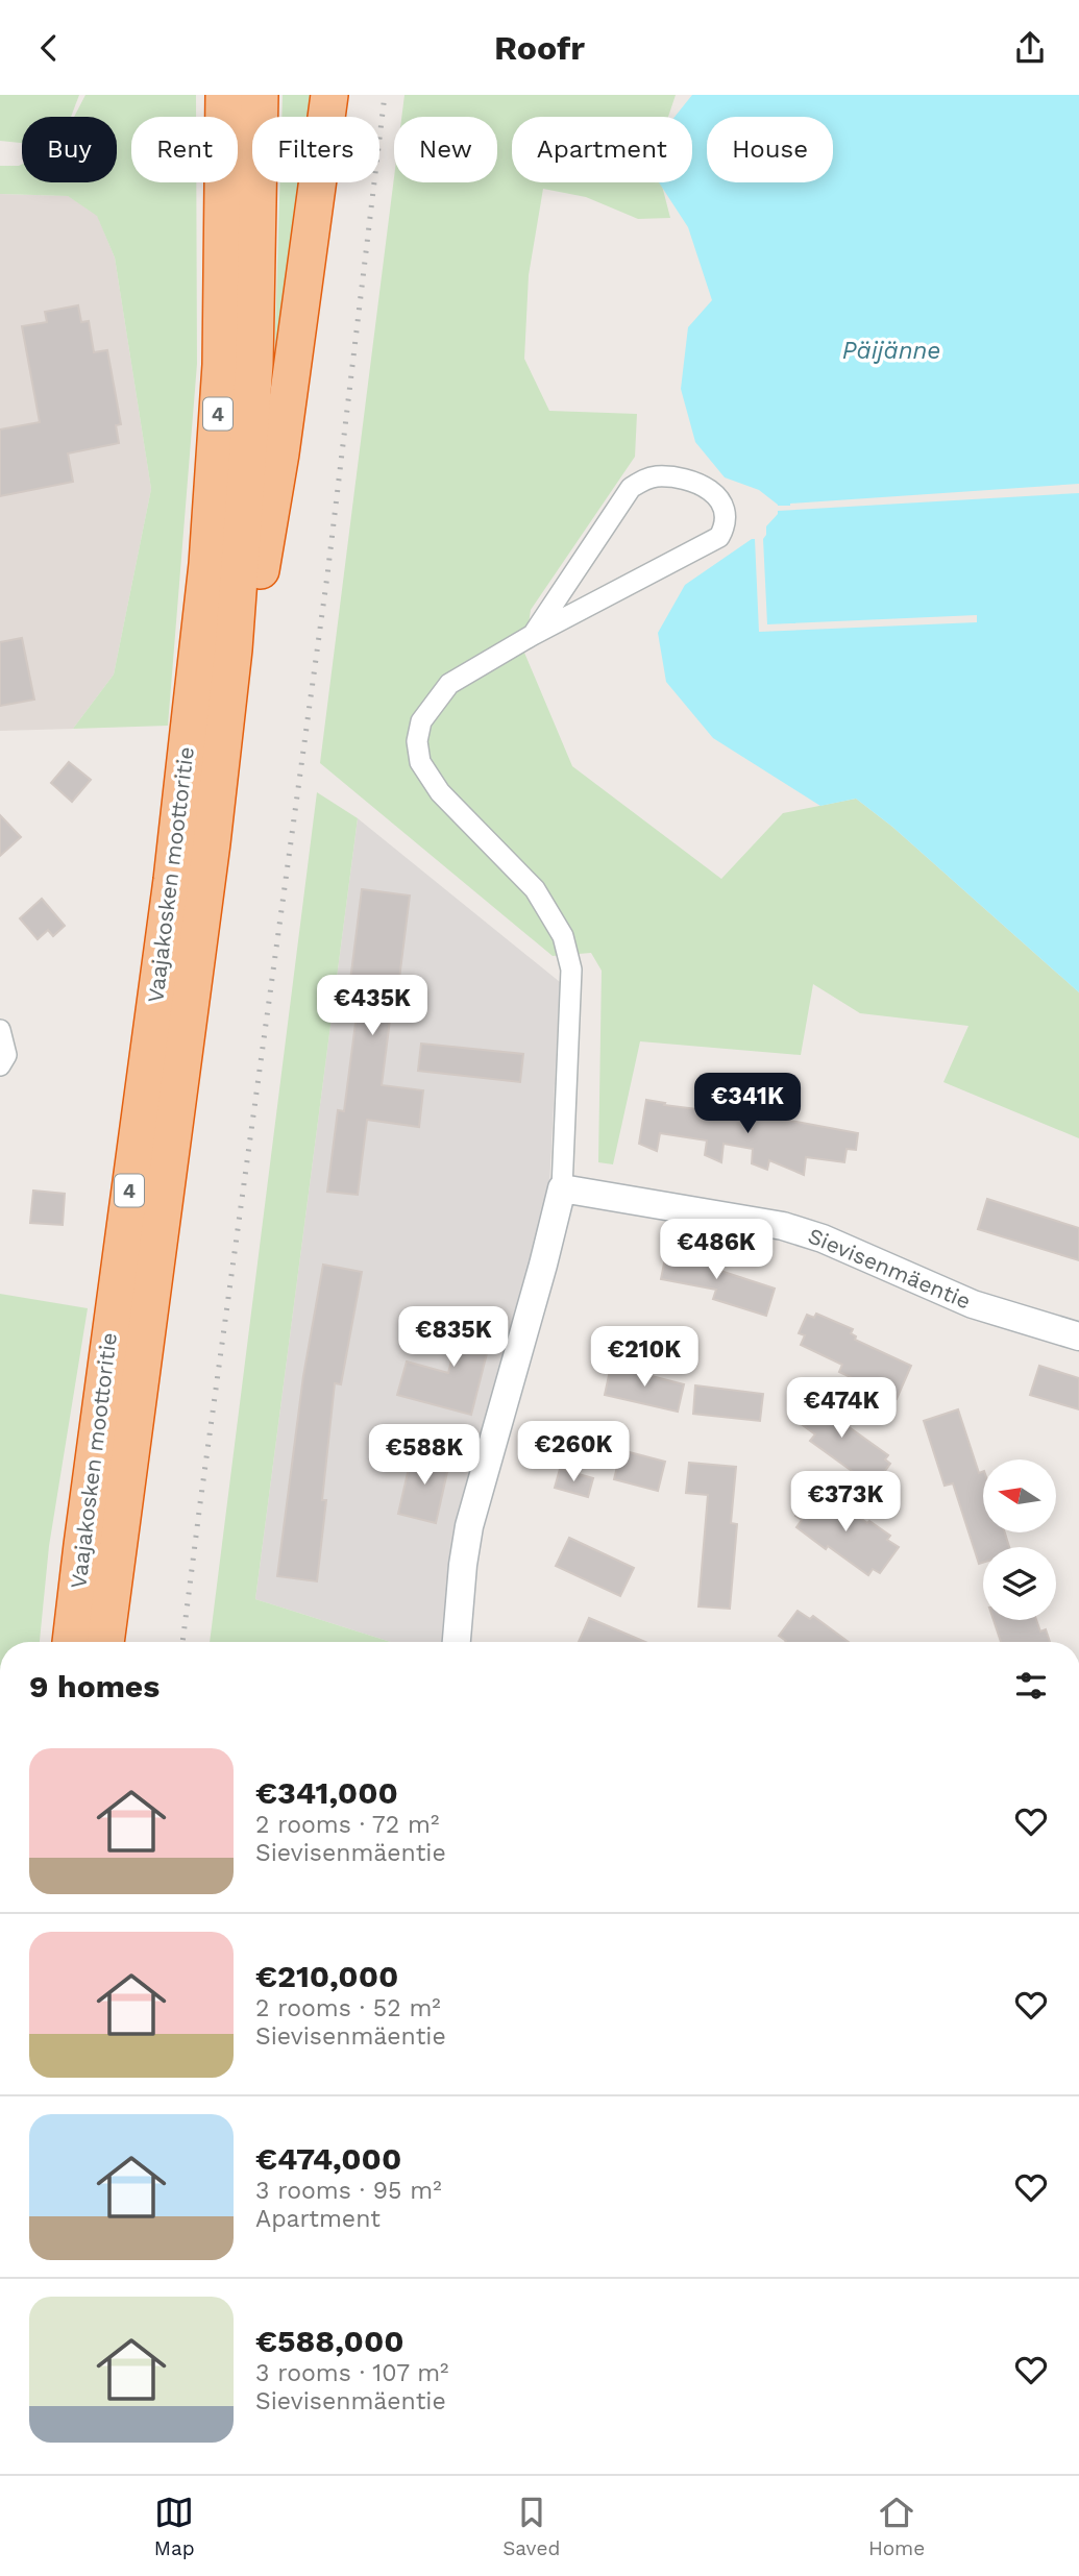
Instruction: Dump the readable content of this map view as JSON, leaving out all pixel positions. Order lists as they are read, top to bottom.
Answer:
{
  "streets": {
    "highway": ["4", "Vaajakosken moottoritie"],
    "street": ["Sievisenmäentie"]
  },
  "water": ["Päijänne"],
  "north": "left",
  "page": {
    "header": "Roofr",
    "chip": [
      "Buy",
      "Rent",
      "Filters",
      "New",
      "Apartment",
      "House"
    ],
    "price": [
      "€435K",
      "€341K",
      "€486K",
      "€835K",
      "€210K",
      "€474K",
      "€260K",
      "€588K",
      "€373K"
    ],
    "heading": "9 homes",
    "list": [
      {
        "name": "€341,000",
        "note": "2 rooms · 72 m² · Sievisenmäentie"
      },
      {
        "name": "€210,000",
        "note": "2 rooms · 52 m² · Sievisenmäentie"
      },
      {
        "name": "€474,000",
        "note": "3 rooms · 95 m² · Apartment"
      },
      {
        "name": "€588,000",
        "note": "3 rooms · 107 m² · Sievisenmäentie"
      }
    ],
    "tabs": ["Map", "Saved", "Home"]
  }
}
